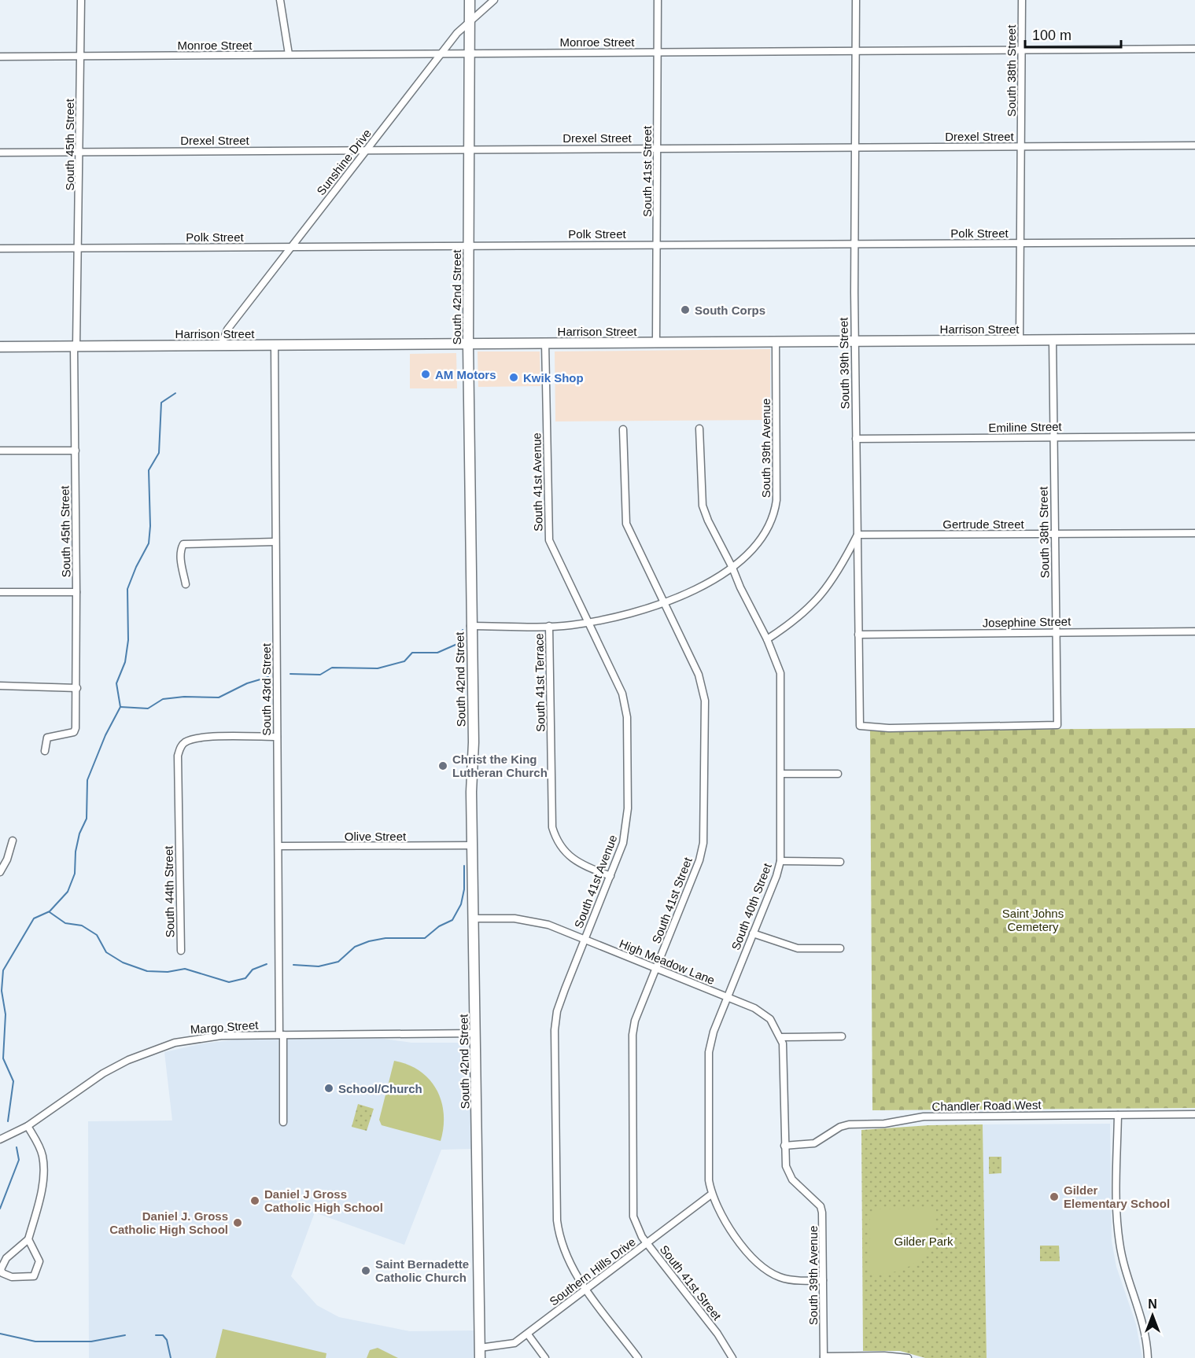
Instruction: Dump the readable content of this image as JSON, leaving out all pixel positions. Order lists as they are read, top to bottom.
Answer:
{
  "streets": {
    "street": [
      "Monroe Street",
      "South 38th Street",
      "Drexel Street",
      "South 45th Street",
      "Sunshine Drive",
      "South 41st Street",
      "Polk Street",
      "South 42nd Street",
      "Harrison Street",
      "South 39th Street",
      "Emiline Street",
      "South 39th Avenue",
      "South 41st Avenue",
      "Gertrude Street",
      "Josephine Street",
      "South 41st Terrace",
      "South 43rd Street",
      "Olive Street",
      "South 44th Street",
      "South 40th Street",
      "High Meadow Lane",
      "Margo Street",
      "Chandler Road West",
      "Southern Hills Drive"
    ]
  },
  "crossings": [
    ["Monroe Street", "South 38th Street"],
    ["Monroe Street", "South 45th Street"],
    ["Monroe Street", "Sunshine Drive"],
    ["Monroe Street", "South 41st Street"],
    ["Monroe Street", "South 42nd Street"],
    ["Monroe Street", "South 39th Street"],
    ["South 38th Street", "Drexel Street"],
    ["South 38th Street", "Polk Street"],
    ["South 38th Street", "Harrison Street"],
    ["South 38th Street", "South 39th Street"],
    ["South 38th Street", "Emiline Street"],
    ["South 38th Street", "Gertrude Street"],
    ["South 38th Street", "Josephine Street"],
    ["Drexel Street", "South 45th Street"],
    ["Drexel Street", "Sunshine Drive"],
    ["Drexel Street", "South 41st Street"],
    ["Drexel Street", "South 42nd Street"],
    ["Drexel Street", "South 39th Street"],
    ["South 45th Street", "Polk Street"],
    ["South 45th Street", "Harrison Street"],
    ["Sunshine Drive", "Polk Street"],
    ["Sunshine Drive", "South 42nd Street"],
    ["Sunshine Drive", "Harrison Street"],
    ["South 41st Street", "Polk Street"],
    ["South 41st Street", "Harrison Street"],
    ["South 41st Street", "South 39th Avenue"],
    ["South 41st Street", "High Meadow Lane"],
    ["South 41st Street", "Southern Hills Drive"],
    ["Polk Street", "South 42nd Street"],
    ["Polk Street", "South 39th Street"],
    ["South 42nd Street", "Harrison Street"],
    ["South 42nd Street", "South 39th Avenue"],
    ["South 42nd Street", "Olive Street"],
    ["South 42nd Street", "High Meadow Lane"],
    ["South 42nd Street", "Margo Street"],
    ["South 42nd Street", "Southern Hills Drive"],
    ["Harrison Street", "South 39th Street"],
    ["Harrison Street", "South 39th Avenue"],
    ["Harrison Street", "South 41st Avenue"],
    ["Harrison Street", "South 43rd Street"],
    ["South 39th Street", "Emiline Street"],
    ["South 39th Street", "Gertrude Street"],
    ["South 39th Street", "Josephine Street"],
    ["South 39th Avenue", "South 41st Avenue"],
    ["South 39th Avenue", "South 41st Terrace"],
    ["South 39th Avenue", "South 40th Street"],
    ["South 39th Avenue", "High Meadow Lane"],
    ["South 39th Avenue", "Chandler Road West"],
    ["South 41st Avenue", "South 41st Terrace"],
    ["South 41st Avenue", "High Meadow Lane"],
    ["South 41st Avenue", "Southern Hills Drive"],
    ["South 43rd Street", "Olive Street"],
    ["South 43rd Street", "South 44th Street"],
    ["South 43rd Street", "Margo Street"],
    ["South 40th Street", "High Meadow Lane"],
    ["South 40th Street", "Southern Hills Drive"]
  ],
  "parks": ["Saint Johns Cemetery", "Gilder Park"],
  "places": [
    "South Corps",
    "AM Motors",
    "Kwik Shop",
    "Christ the King Lutheran Church",
    "School/Church",
    "Gilder Elementary School",
    "Daniel J Gross Catholic High School",
    "Daniel J. Gross Catholic High School",
    "Saint Bernadette Catholic Church"
  ],
  "scale_bar": "100 m",
  "north": "top"
}
